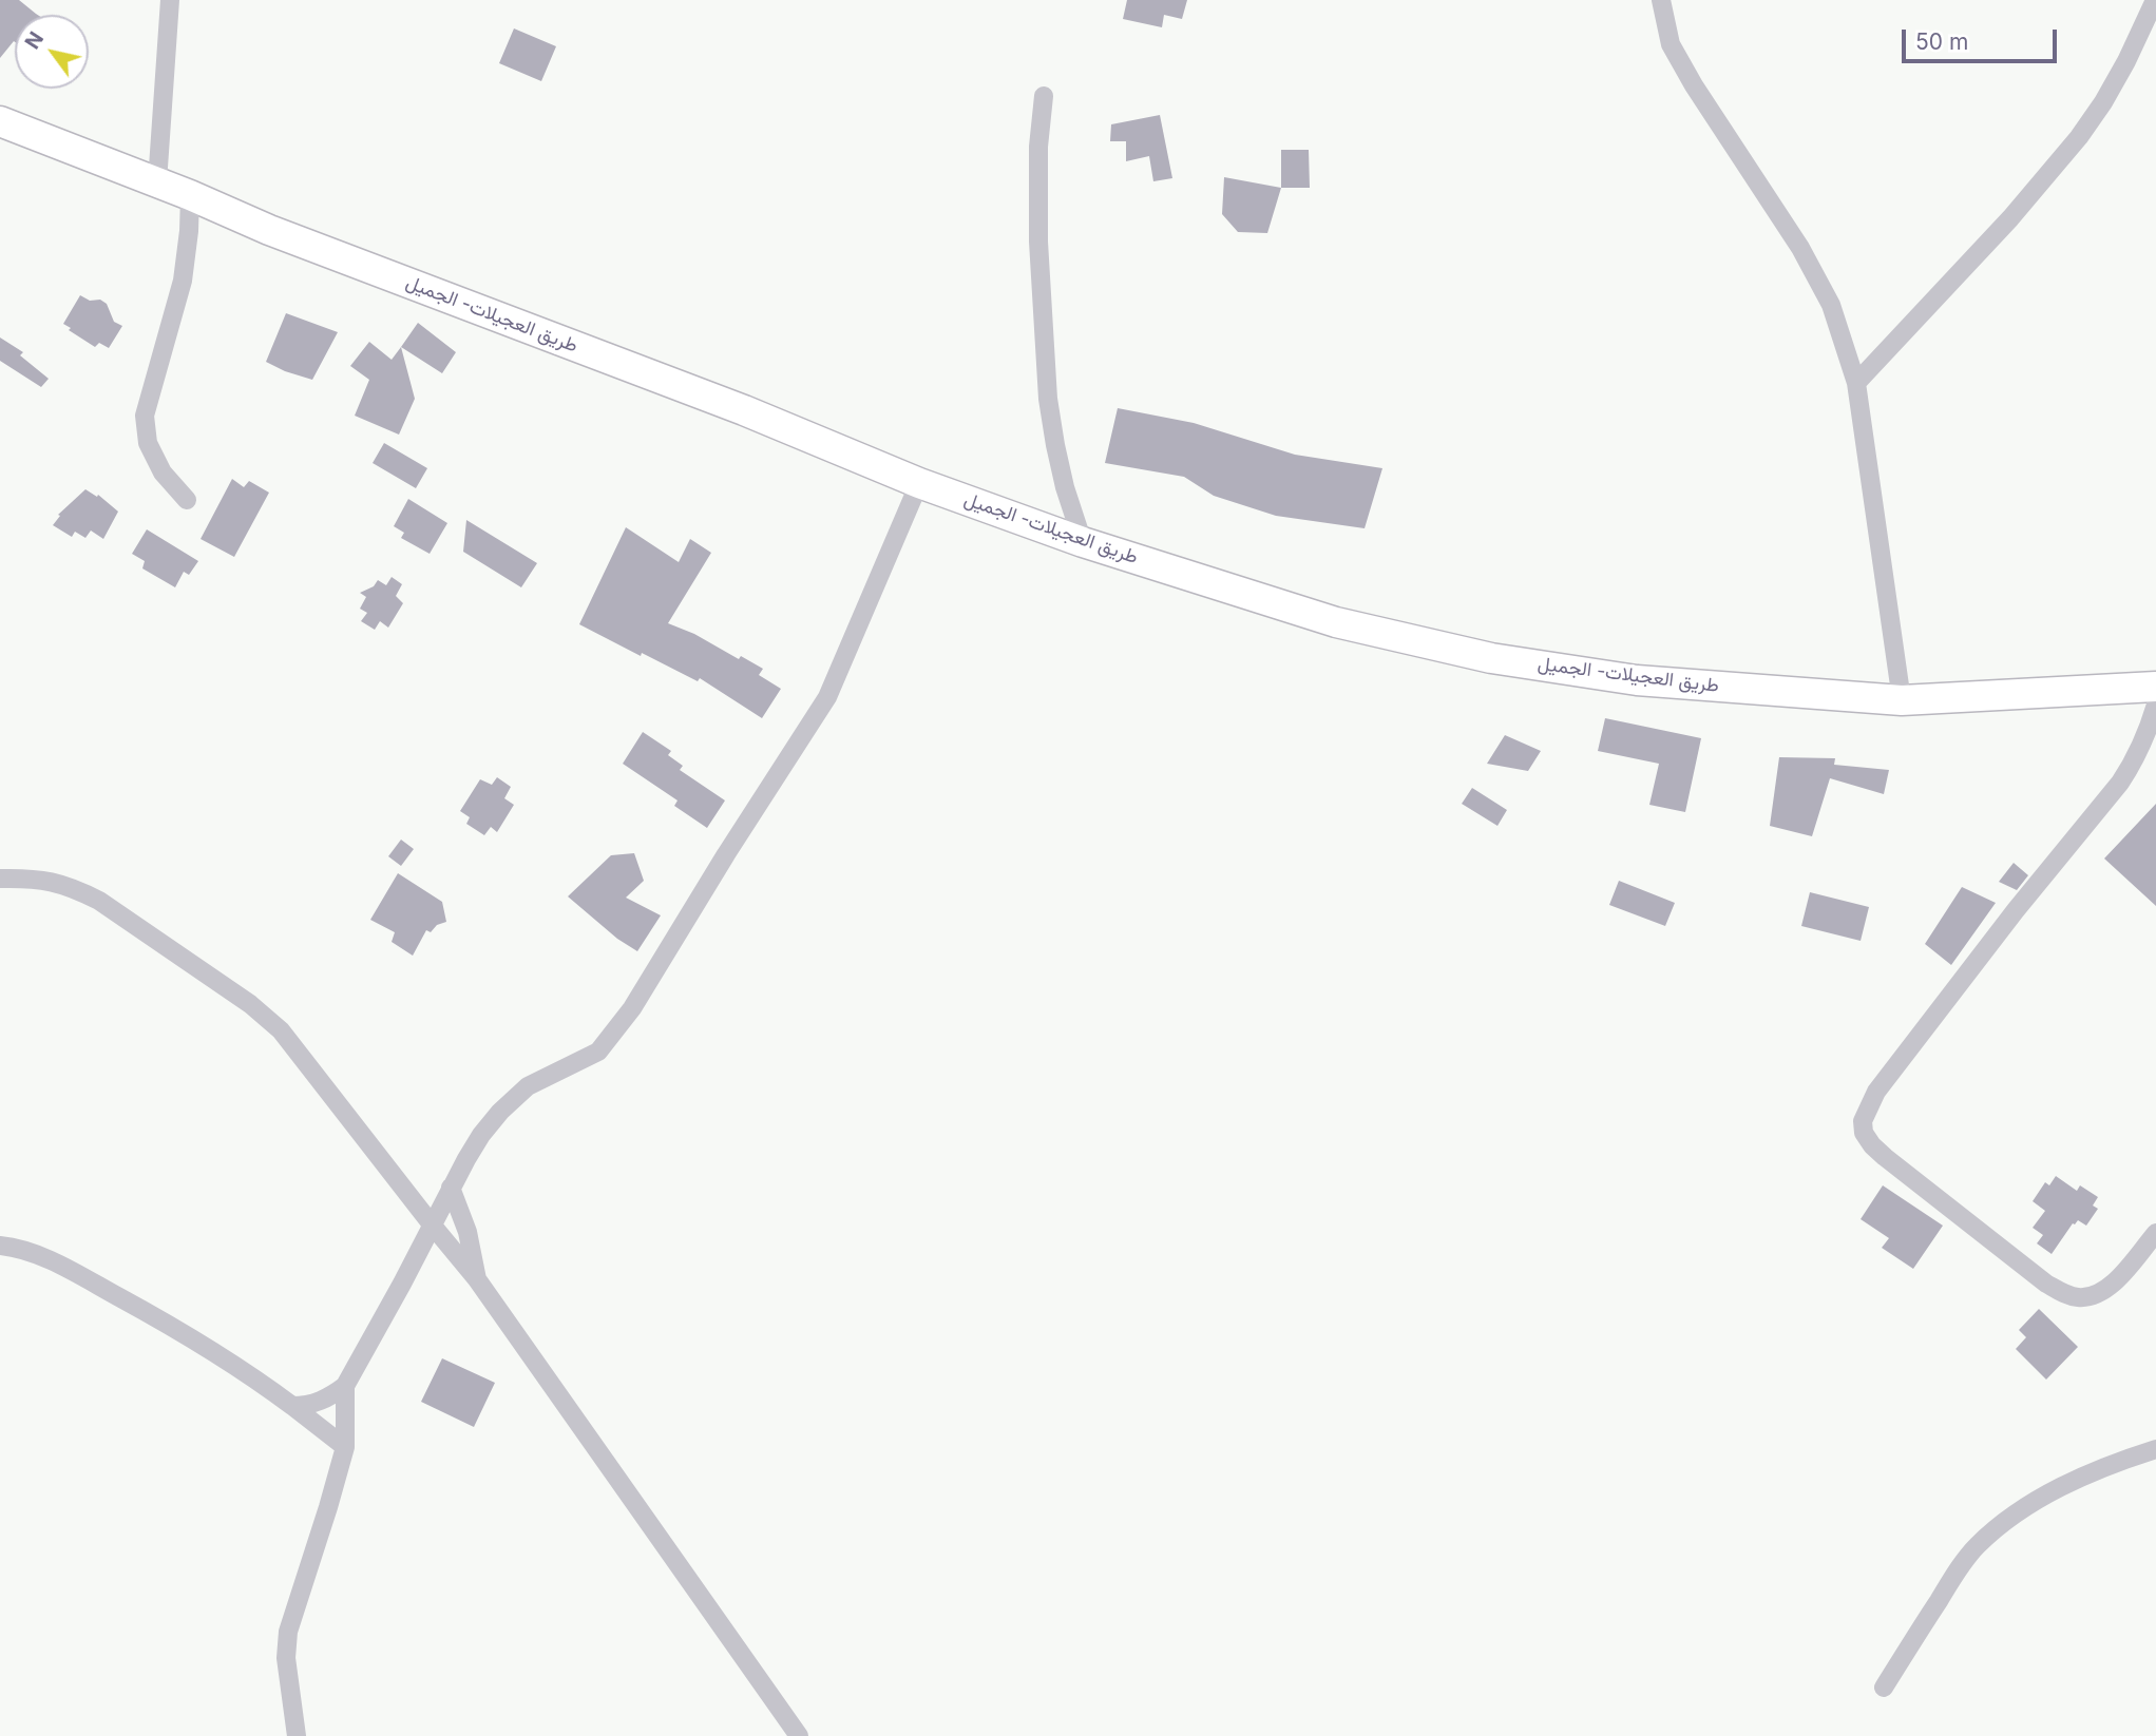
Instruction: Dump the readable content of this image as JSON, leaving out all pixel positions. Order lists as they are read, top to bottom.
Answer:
{
  "streets": {
    "main road": ["طريق العجيلات- الجميل"]
  },
  "scale_bar": "50 m",
  "north": "top left"
}
